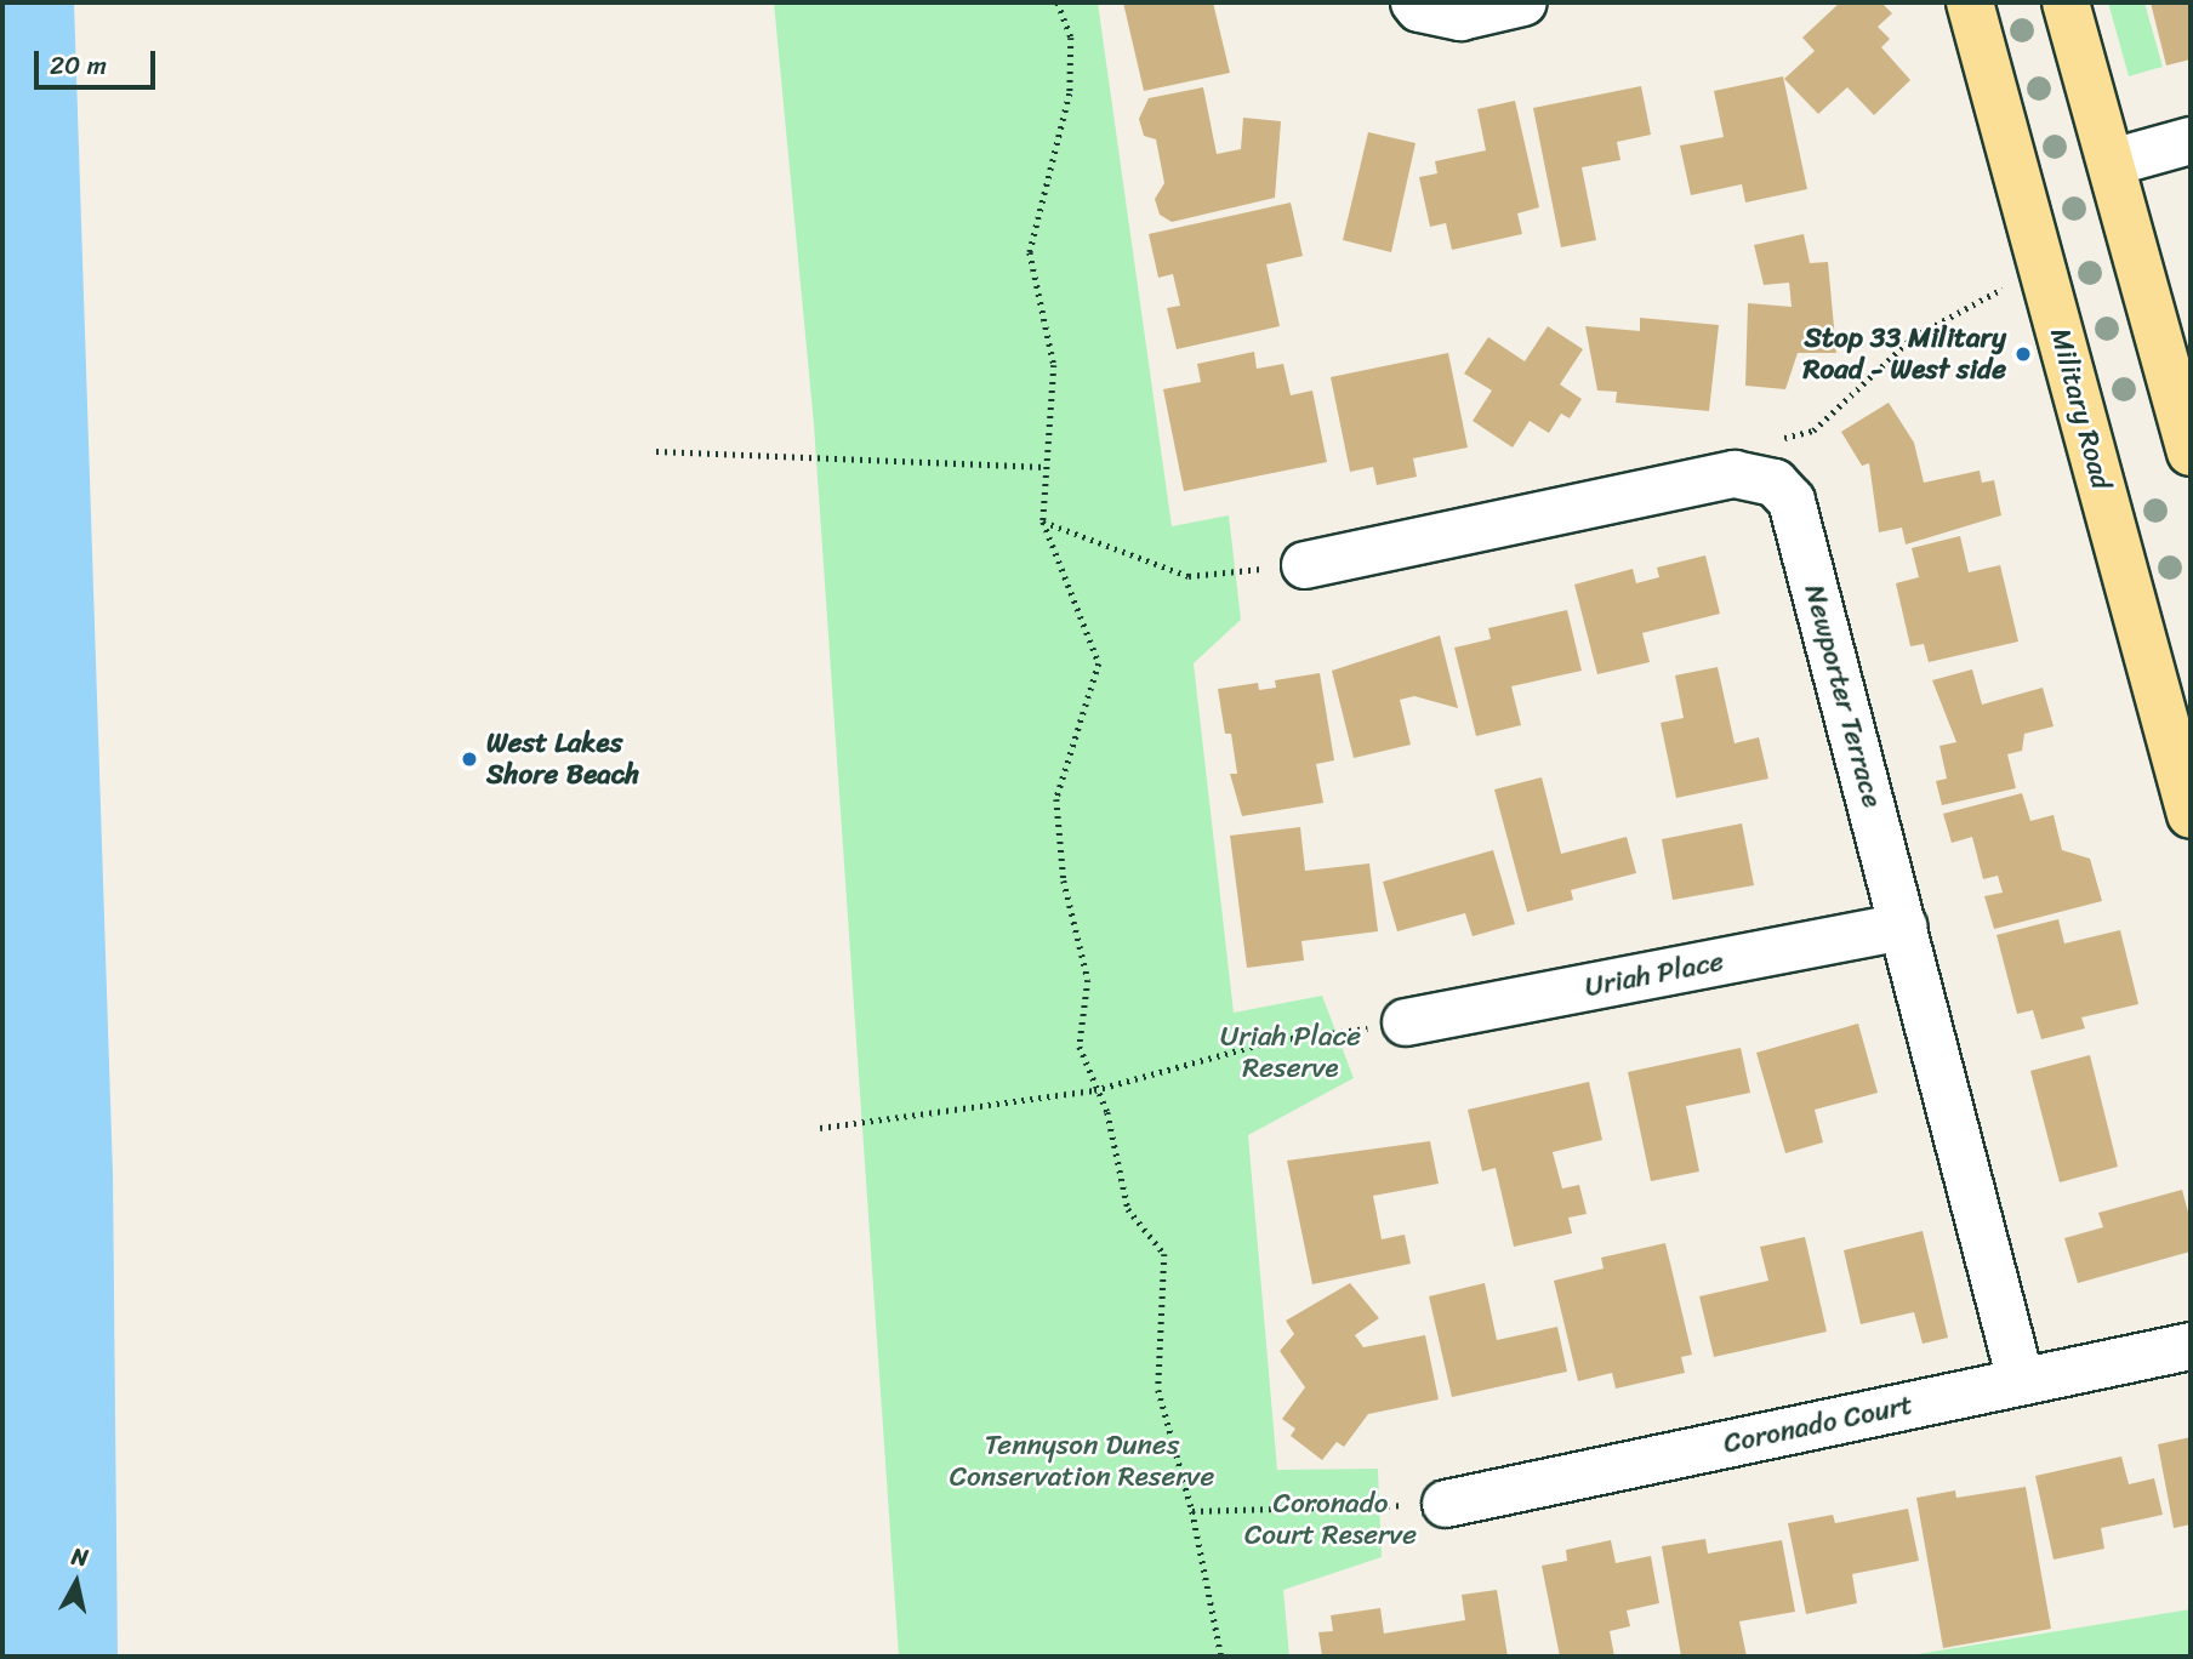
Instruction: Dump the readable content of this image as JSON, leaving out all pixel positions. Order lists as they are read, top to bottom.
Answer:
{
  "streets": {
    "main road": ["Military Road"],
    "street": ["Newporter Terrace", "Uriah Place", "Coronado Court"]
  },
  "crossings": [
    ["Newporter Terrace", "Uriah Place"],
    ["Newporter Terrace", "Coronado Court"]
  ],
  "parks": ["Uriah Place Reserve", "Tennyson Dunes Conservation Reserve", "Coronado Court Reserve"],
  "places": ["Stop 33 Military Road - West side", "West Lakes Shore Beach"],
  "scale_bar": "20 m",
  "north": "top"
}
